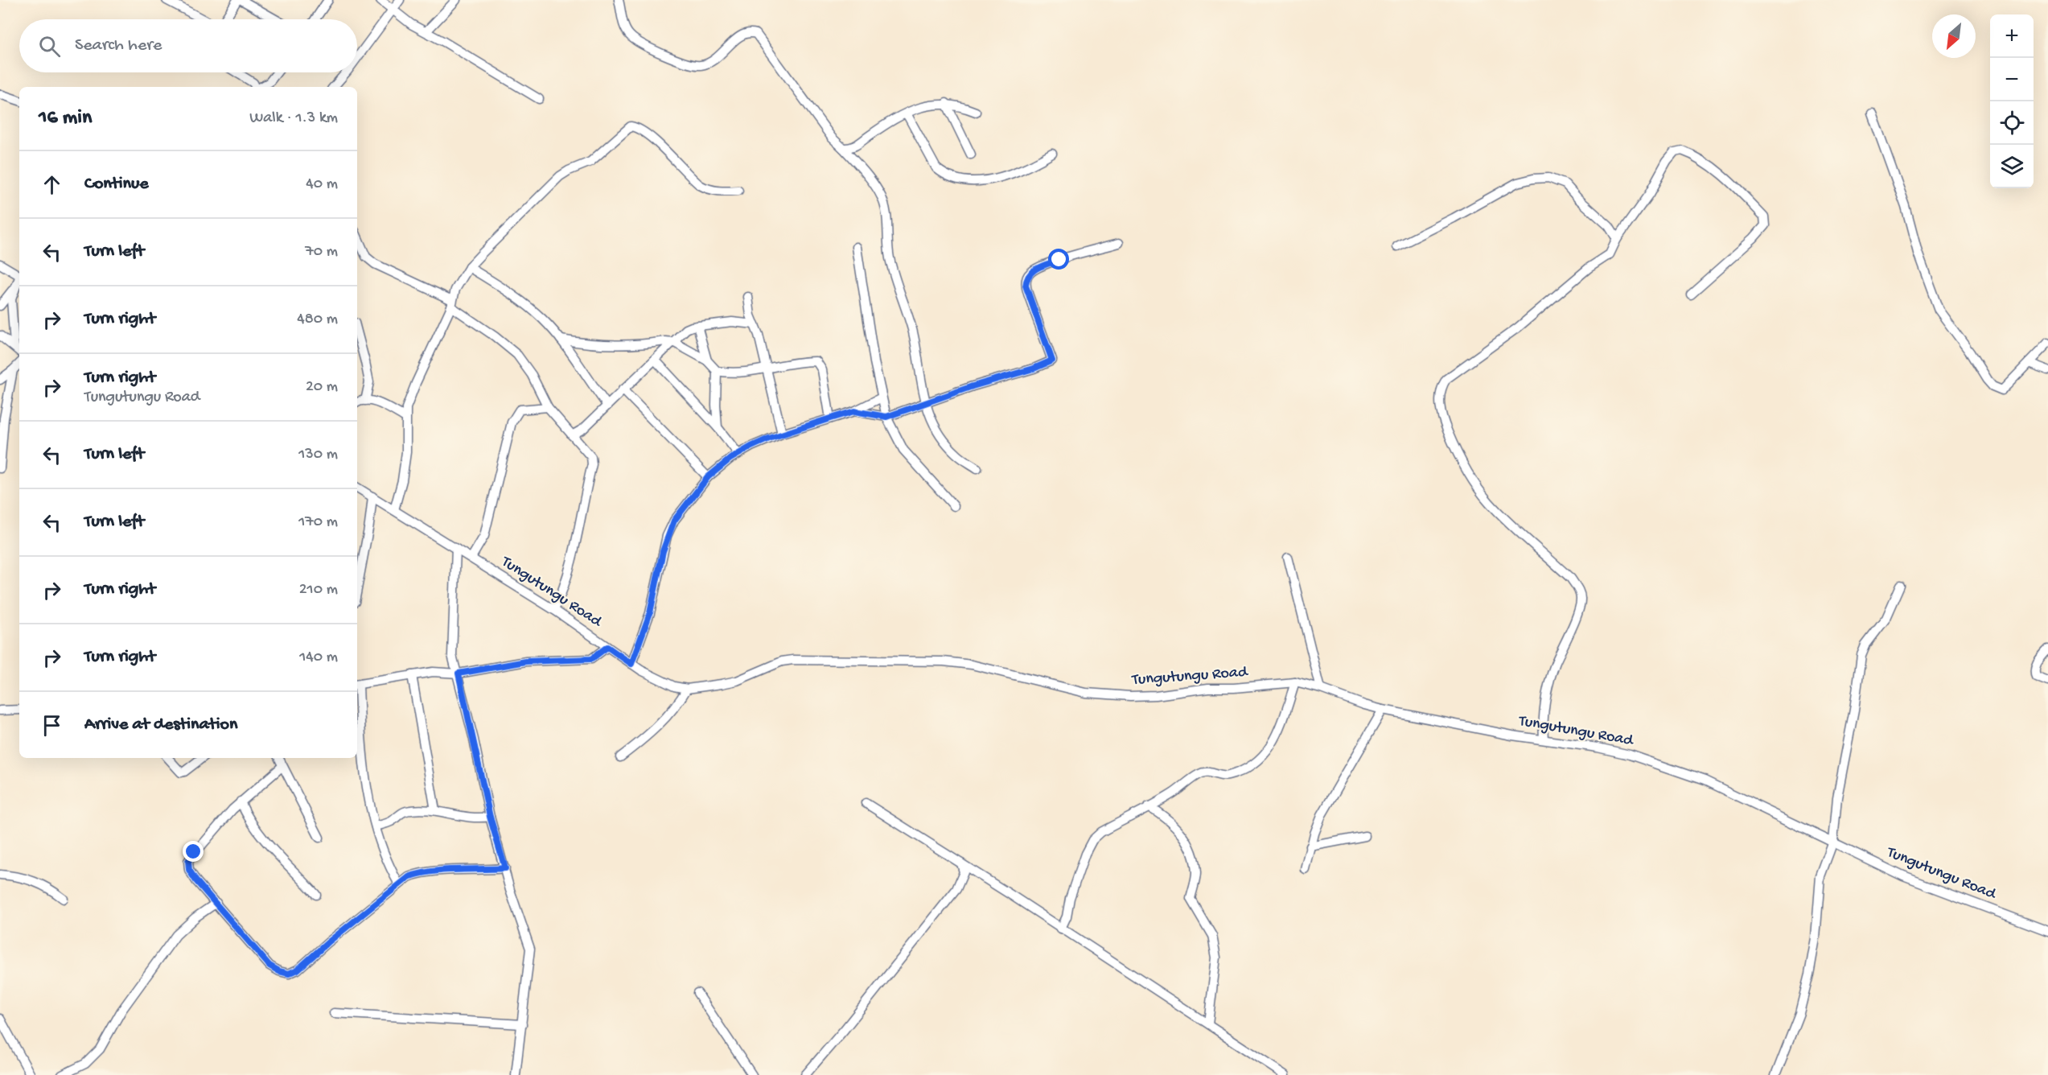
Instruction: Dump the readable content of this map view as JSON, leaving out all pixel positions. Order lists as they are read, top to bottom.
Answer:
{
  "streets": {
    "street": ["Tungutungu Road"]
  },
  "north": "bottom left",
  "page": {
    "map_buttons": ["+", "−"],
    "search": "Search here",
    "heading": ["16 min", "Walk · 1.3 km"],
    "list": [
      ["Continue", "40 m"],
      ["Turn left", "70 m"],
      ["Turn right", "480 m"],
      ["Turn right", "Tungutungu Road", "20 m"],
      ["Turn left", "130 m"],
      ["Turn left", "170 m"],
      ["Turn right", "210 m"],
      ["Turn right", "140 m"],
      "Arrive at destination"
    ]
  }
}
